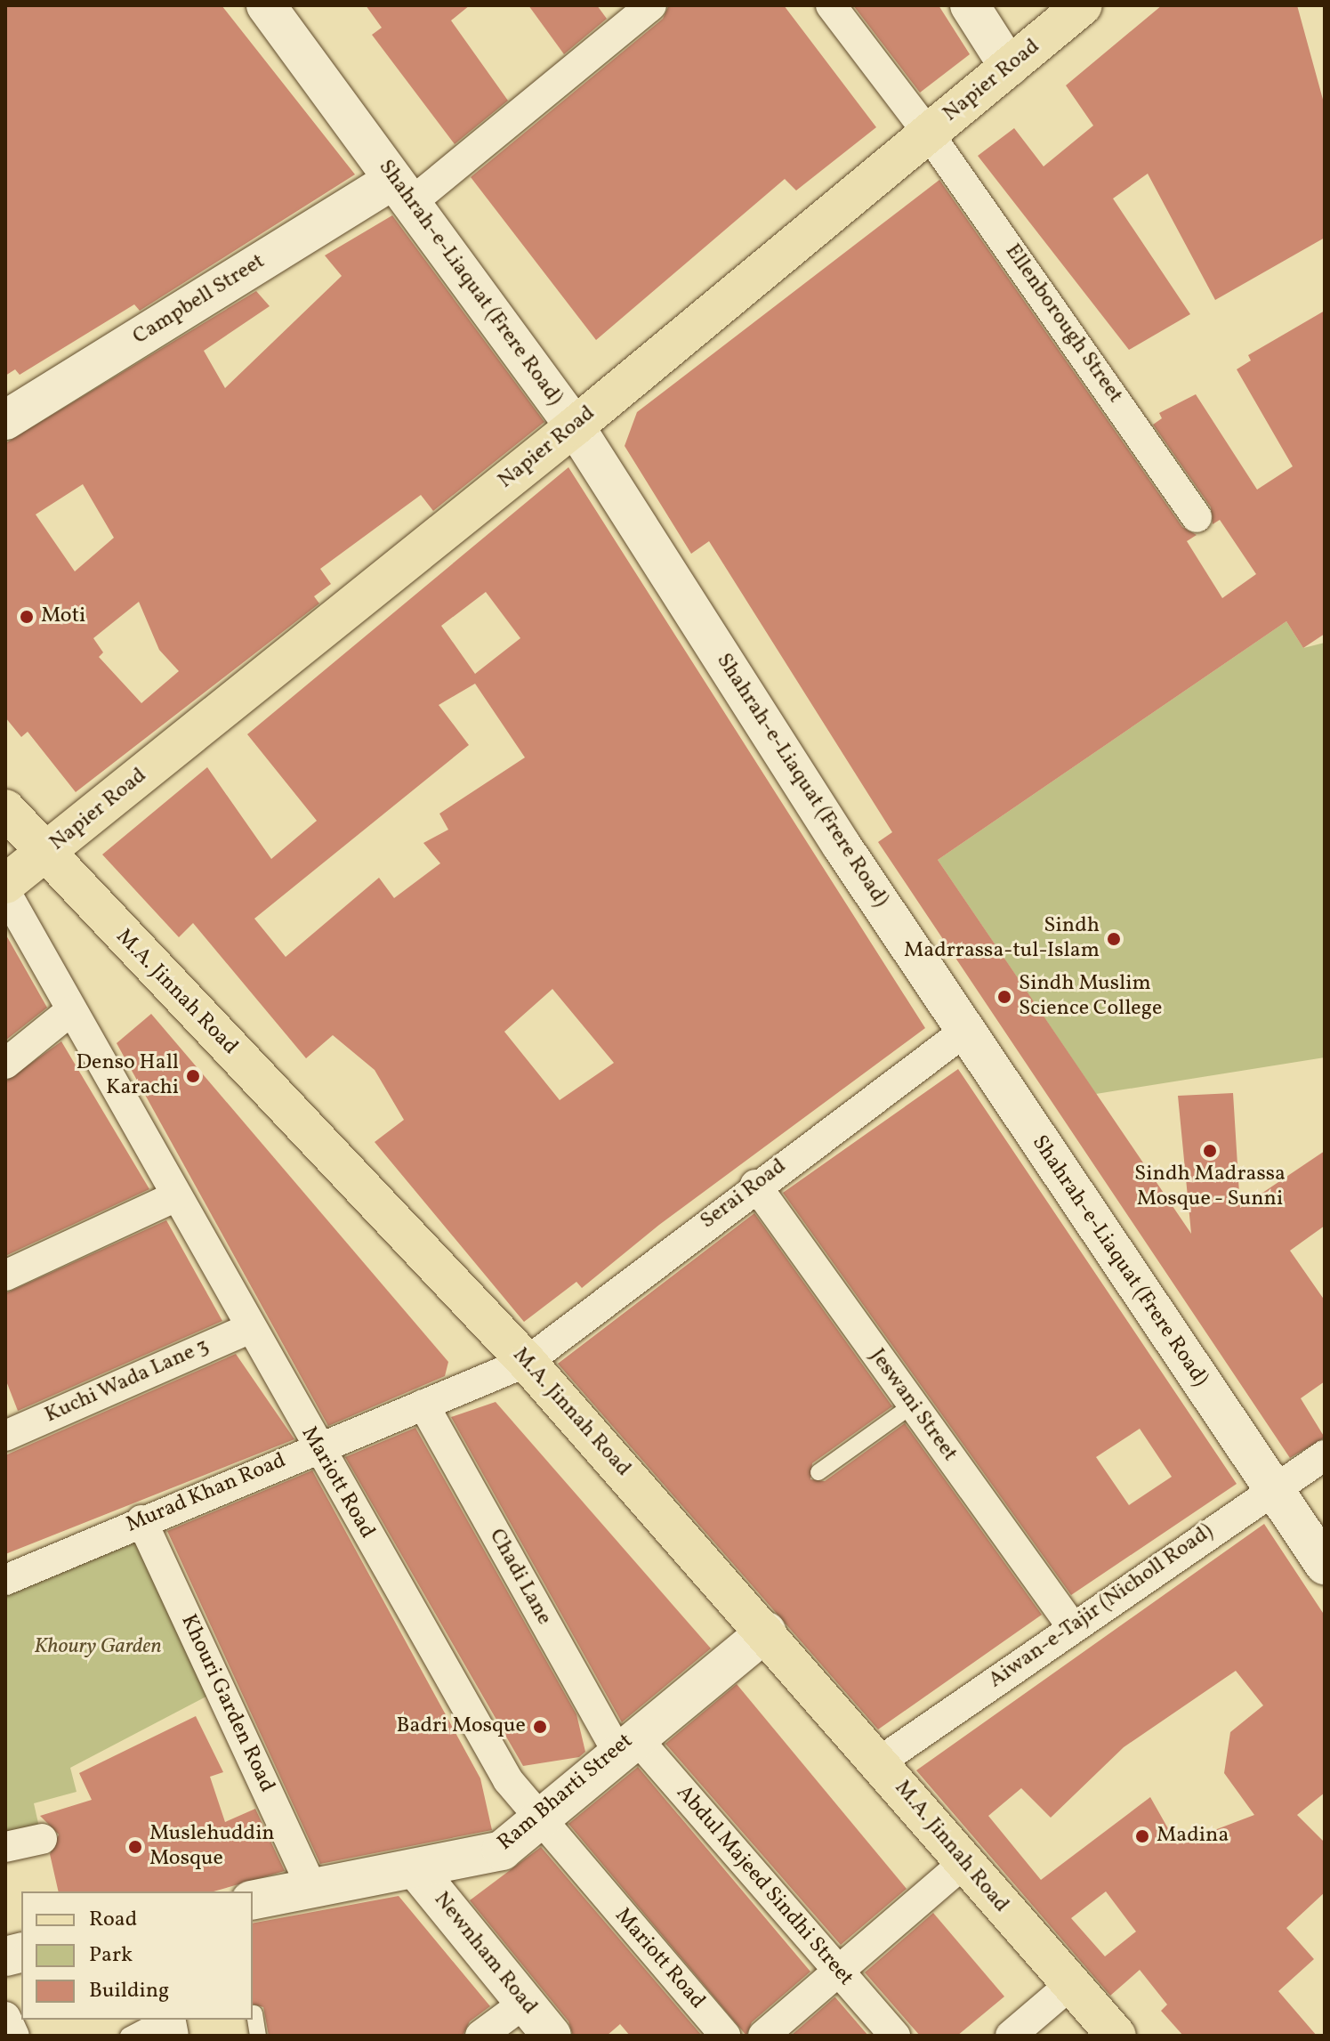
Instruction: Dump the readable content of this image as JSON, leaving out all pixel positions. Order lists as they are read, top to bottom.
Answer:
{
  "streets": {
    "main road": [
      "Napier Road",
      "Shahrah-e-Liaquat (Frere Road)",
      "Campbell Street",
      "M.A. Jinnah Road",
      "Ram Bharti Street",
      "Newnham Road"
    ],
    "street": [
      "Ellenborough Street",
      "Serai Road",
      "Kuchi Wada Lane 3",
      "Jeswani Street",
      "Mariott Road",
      "Murad Khan Road",
      "Chadi Lane",
      "Aiwan-e-Tajir (Nicholl Road)",
      "Khouri Garden Road",
      "Abdul Majeed Sindhi Street"
    ]
  },
  "crossings": [
    ["Napier Road", "Shahrah-e-Liaquat (Frere Road)"],
    ["Napier Road", "Ellenborough Street"],
    ["Napier Road", "M.A. Jinnah Road"],
    ["Shahrah-e-Liaquat (Frere Road)", "Campbell Street"],
    ["Shahrah-e-Liaquat (Frere Road)", "Serai Road"],
    ["Shahrah-e-Liaquat (Frere Road)", "Aiwan-e-Tajir (Nicholl Road)"],
    ["M.A. Jinnah Road", "Serai Road"],
    ["M.A. Jinnah Road", "Murad Khan Road"],
    ["M.A. Jinnah Road", "Aiwan-e-Tajir (Nicholl Road)"],
    ["M.A. Jinnah Road", "Ram Bharti Street"],
    ["Serai Road", "Jeswani Street"],
    ["Serai Road", "Murad Khan Road"],
    ["Kuchi Wada Lane 3", "Mariott Road"],
    ["Jeswani Street", "Aiwan-e-Tajir (Nicholl Road)"],
    ["Mariott Road", "Murad Khan Road"],
    ["Mariott Road", "Ram Bharti Street"],
    ["Murad Khan Road", "Chadi Lane"],
    ["Murad Khan Road", "Khouri Garden Road"],
    ["Chadi Lane", "Ram Bharti Street"],
    ["Chadi Lane", "Abdul Majeed Sindhi Street"],
    ["Khouri Garden Road", "Ram Bharti Street"],
    ["Ram Bharti Street", "Abdul Majeed Sindhi Street"],
    ["Ram Bharti Street", "Newnham Road"]
  ],
  "parks": ["Khoury Garden"],
  "places": [
    "Moti",
    "Sindh Madrrassa-tul-Islam",
    "Sindh Muslim Science College",
    "Denso Hall Karachi",
    "Sindh Madrassa Mosque - Sunni",
    "Badri Mosque",
    "Madina",
    "Muslehuddin Mosque"
  ],
  "legend": ["Road", "Park", "Building"]
}
